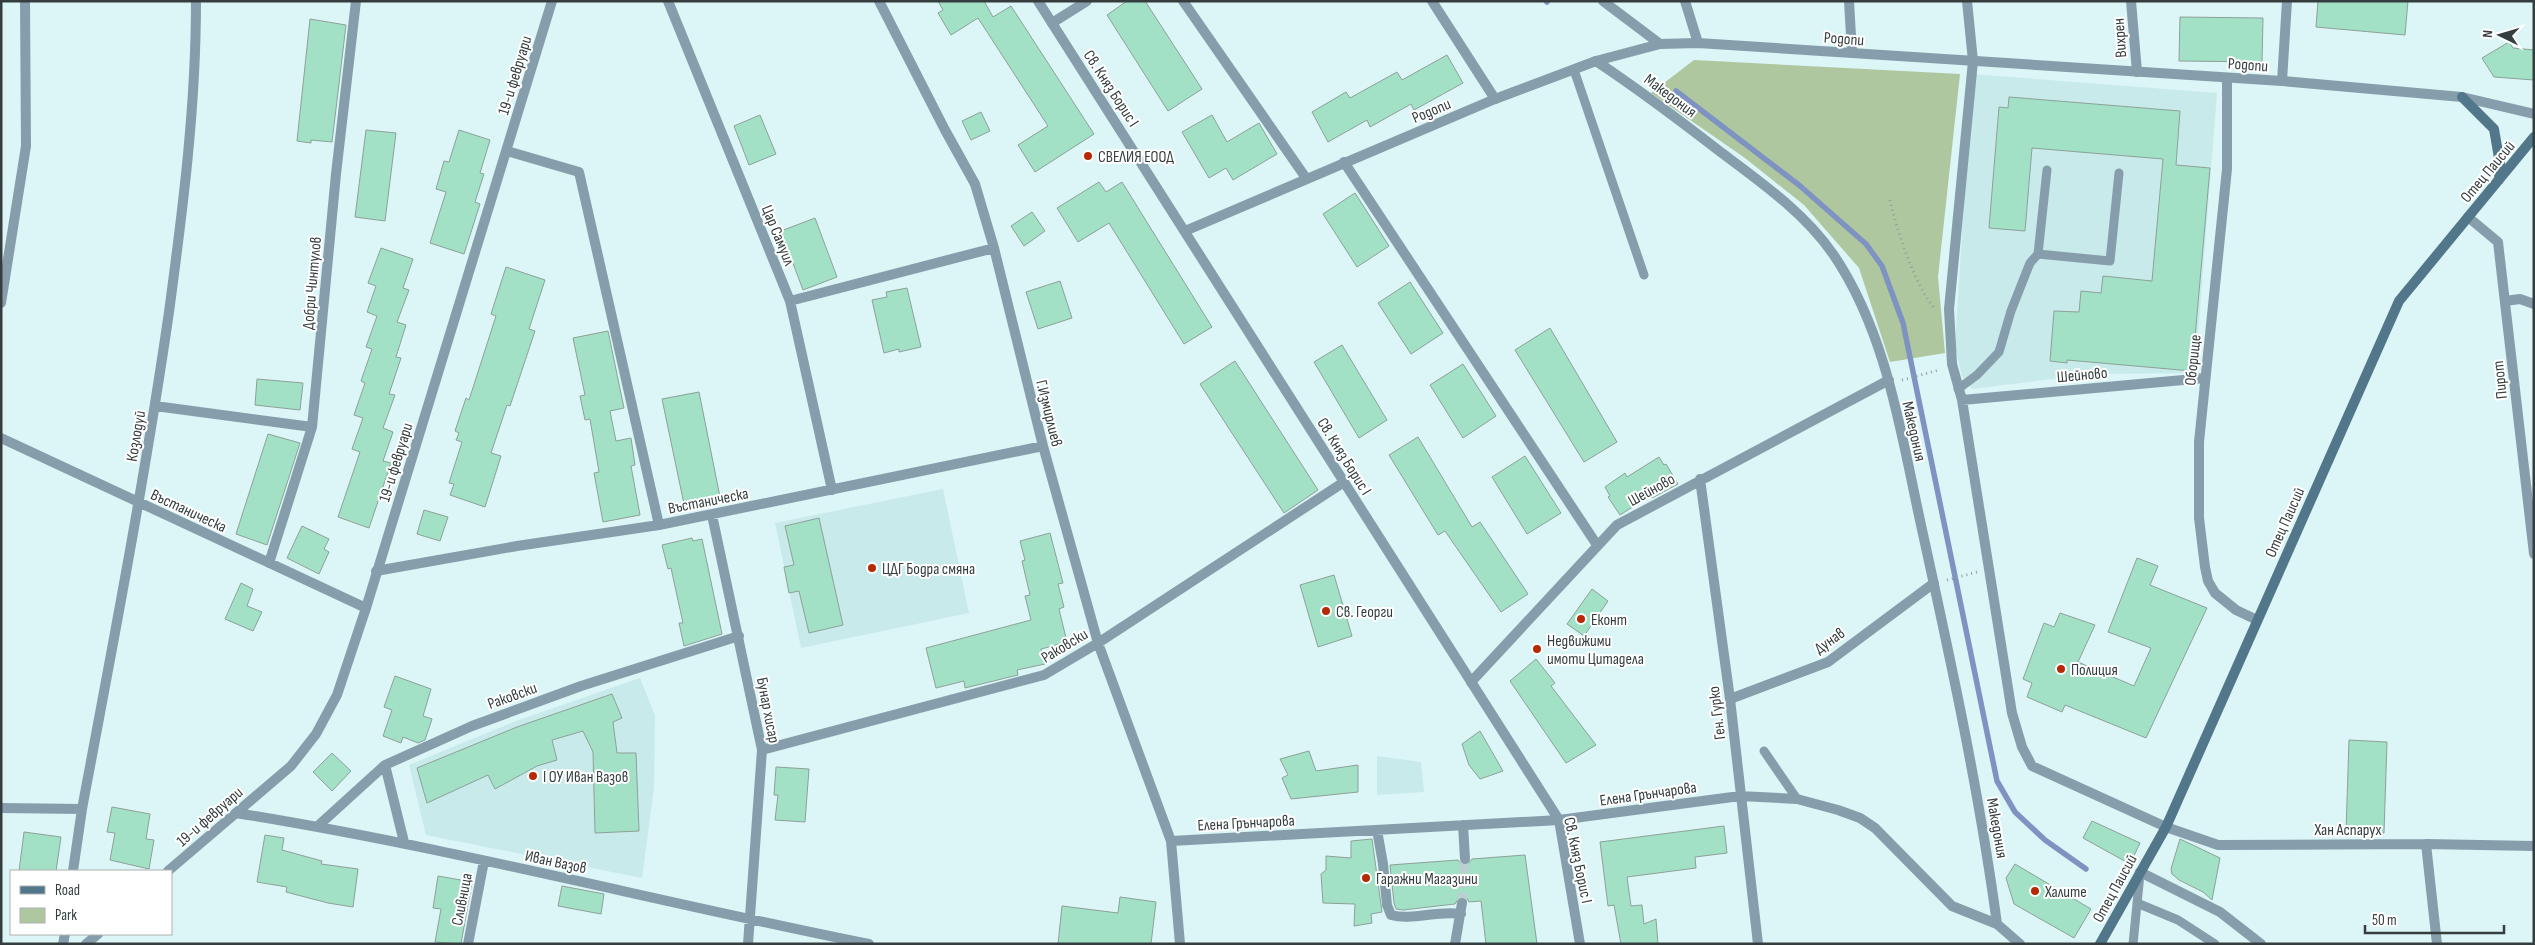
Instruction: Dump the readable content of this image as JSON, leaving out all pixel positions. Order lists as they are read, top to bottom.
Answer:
{
  "streets": {
    "main road": ["Отец Паисий"],
    "street": [
      "Родопи",
      "Вихрен",
      "19-и февруари",
      "Св. Княз Борис I",
      "Македония",
      "Цар Самуил",
      "Добри Чинтулов",
      "Оборище",
      "Шейново",
      "Пирот",
      "Г.Измирлиев",
      "Козлодуй",
      "Въстаническа",
      "Дунав",
      "Раковски",
      "Бунар хисар",
      "Ген. Гурко",
      "Елена Грънчарова",
      "Хан Аспарух",
      "Иван Вазов",
      "Сливница"
    ]
  },
  "crossings": [
    ["Родопи", "Вихрен"],
    ["Родопи", "Св. Княз Борис I"],
    ["Родопи", "Македония"],
    ["Родопи", "Оборище"],
    ["Родопи", "Хан Аспарух"],
    ["19-и февруари", "Въстаническа"],
    ["19-и февруари", "Иван Вазов"],
    ["Св. Княз Борис I", "Шейново"],
    ["Св. Княз Борис I", "Раковски"],
    ["Св. Княз Борис I", "Елена Грънчарова"],
    ["Македония", "Шейново"],
    ["Македония", "Дунав"],
    ["Македония", "Елена Грънчарова"],
    ["Отец Паисий", "Оборище"],
    ["Отец Паисий", "Пирот"],
    ["Отец Паисий", "Хан Аспарух"],
    ["Цар Самуил", "Въстаническа"],
    ["Добри Чинтулов", "Въстаническа"],
    ["Оборище", "Шейново"],
    ["Шейново", "Ген. Гурко"],
    ["Шейново", "Хан Аспарух"],
    ["Г.Измирлиев", "Въстаническа"],
    ["Г.Измирлиев", "Раковски"],
    ["Г.Измирлиев", "Елена Грънчарова"],
    ["Козлодуй", "Въстаническа"],
    ["Въстаническа", "Бунар хисар"],
    ["Дунав", "Ген. Гурко"],
    ["Раковски", "Бунар хисар"],
    ["Раковски", "Иван Вазов"],
    ["Бунар хисар", "Иван Вазов"],
    ["Ген. Гурко", "Елена Грънчарова"],
    ["Иван Вазов", "Сливница"]
  ],
  "places": [
    "СВЕЛИЯ ЕООД",
    "ЦДГ Бодра смяна",
    "Св. Георги",
    "Еконт",
    "Недвижими имоти Цитадела",
    "Полиция",
    "I ОУ Иван Вазов",
    "Гаражни Магазини",
    "Халите"
  ],
  "legend": ["Road", "Park"],
  "scale_bar": "50 m",
  "north": "left"
}
